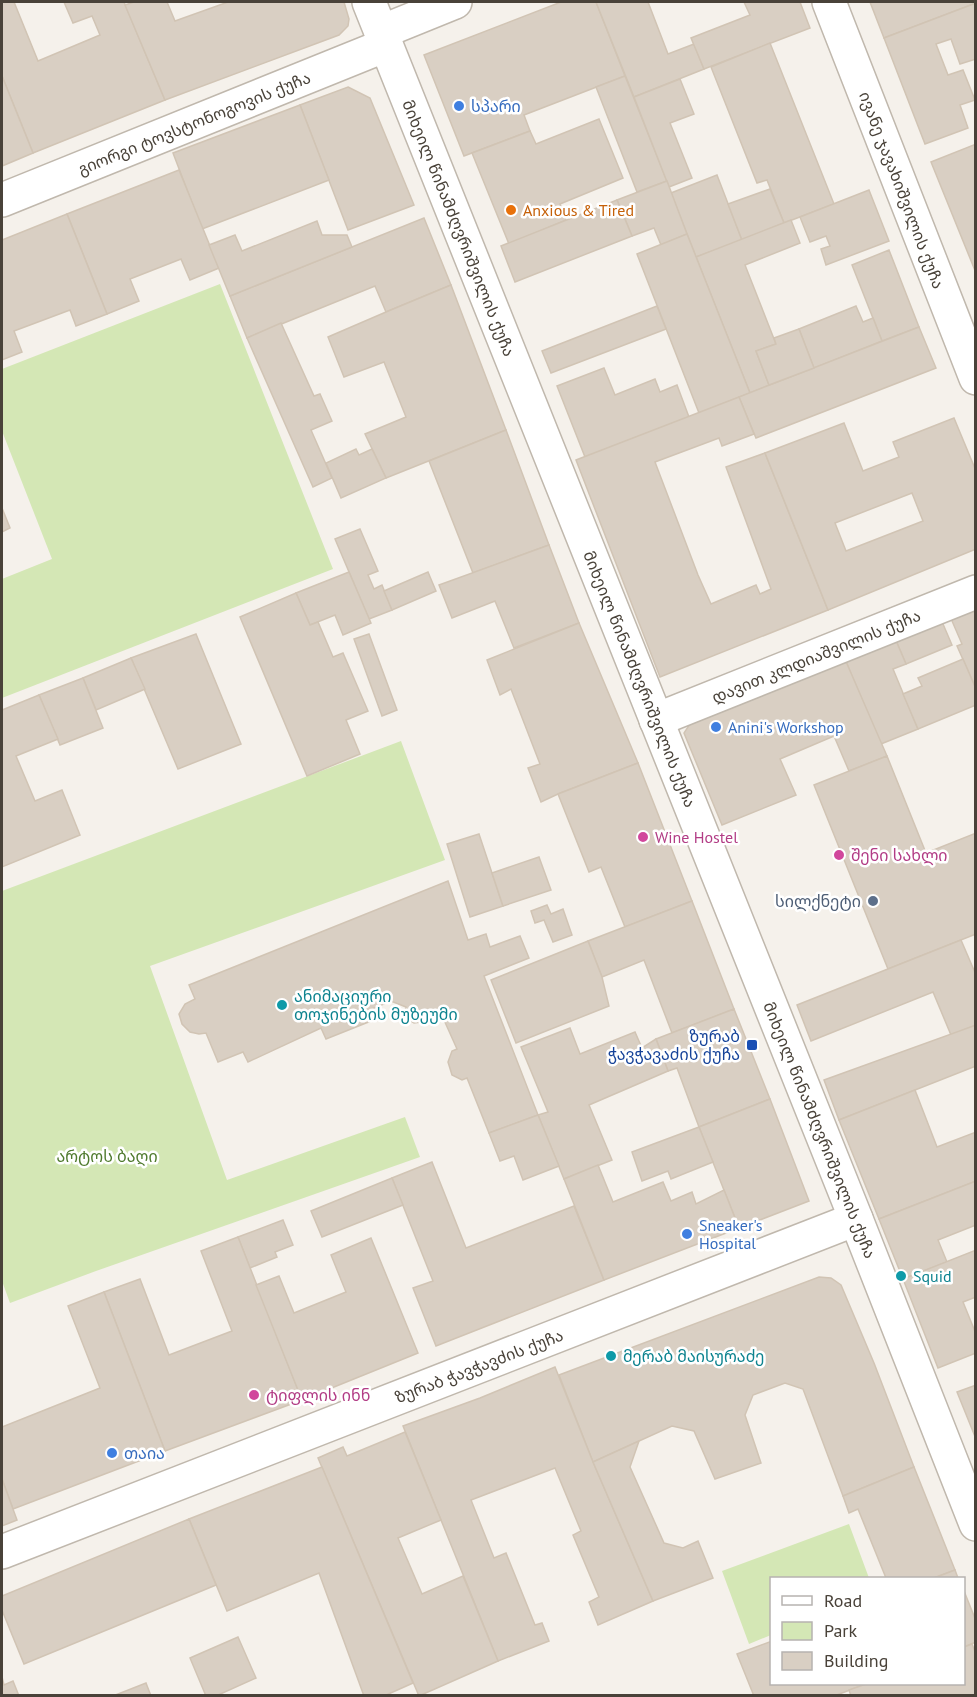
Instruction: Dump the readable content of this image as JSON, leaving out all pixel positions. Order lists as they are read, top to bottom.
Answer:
{
  "streets": {
    "street": [
      "გიორგი ტოვსტონოგოვის ქუჩა",
      "ივანე ჯავახიშვილის ქუჩა",
      "მიხეილ წინამძღვრიშვილის ქუჩა",
      "დავით კლდიაშვილის ქუჩა",
      "ზურაბ ჭავჭავძის ქუჩა"
    ]
  },
  "crossings": [
    ["გიორგი ტოვსტონოგოვის ქუჩა", "მიხეილ წინამძღვრიშვილის ქუჩა"],
    ["მიხეილ წინამძღვრიშვილის ქუჩა", "დავით კლდიაშვილის ქუჩა"],
    ["მიხეილ წინამძღვრიშვილის ქუჩა", "ზურაბ ჭავჭავძის ქუჩა"]
  ],
  "parks": ["არტოს ბაღი"],
  "places": {
    "other": [
      "სპარი",
      "Anxious & Tired",
      "Anini's Workshop",
      "Wine Hostel",
      "შენი სახლი",
      "სილქნეტი",
      "ანიმაციური თოჯინების მუზეუმი",
      "Sneaker's Hospital",
      "Squid",
      "მერაბ მაისურაძე",
      "ტიფლის ინნ",
      "თაია"
    ],
    "transit": ["ზურაბ ჭავჭავაძის ქუჩა"]
  },
  "legend": ["Road", "Park", "Building"]
}
